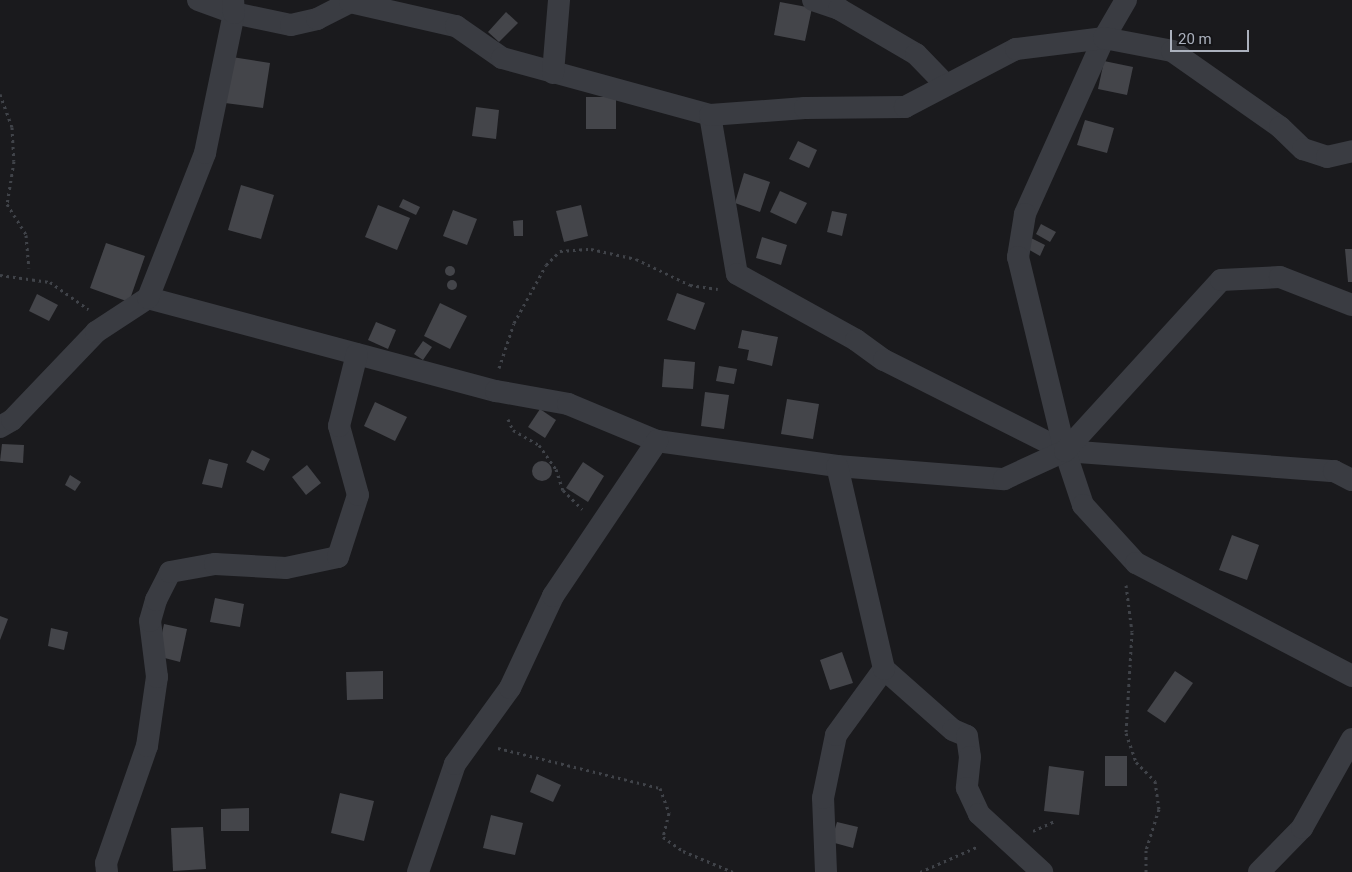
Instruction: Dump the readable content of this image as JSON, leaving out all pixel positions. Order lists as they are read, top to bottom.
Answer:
{
  "scale_bar": "20 m"
}
